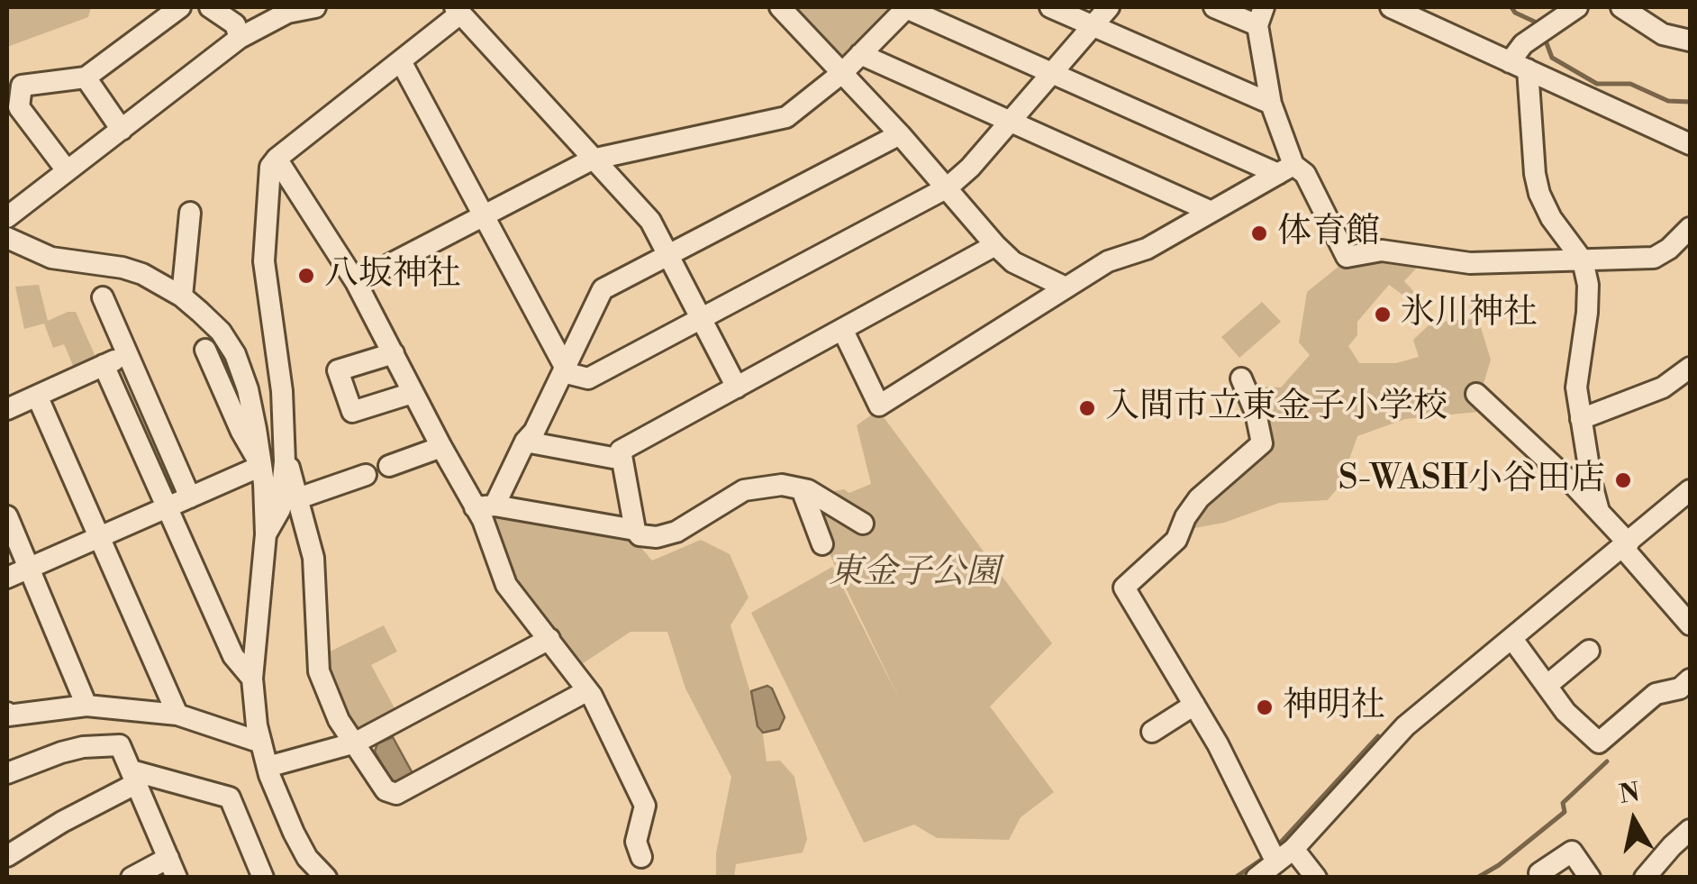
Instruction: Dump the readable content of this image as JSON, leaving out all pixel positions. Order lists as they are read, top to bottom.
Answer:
{
  "parks": ["東金子公園"],
  "places": [
    "体育館",
    "八坂神社",
    "氷川神社",
    "入間市立東金子小学校",
    "S-WASH小谷田店",
    "神明社"
  ],
  "north": "top"
}
